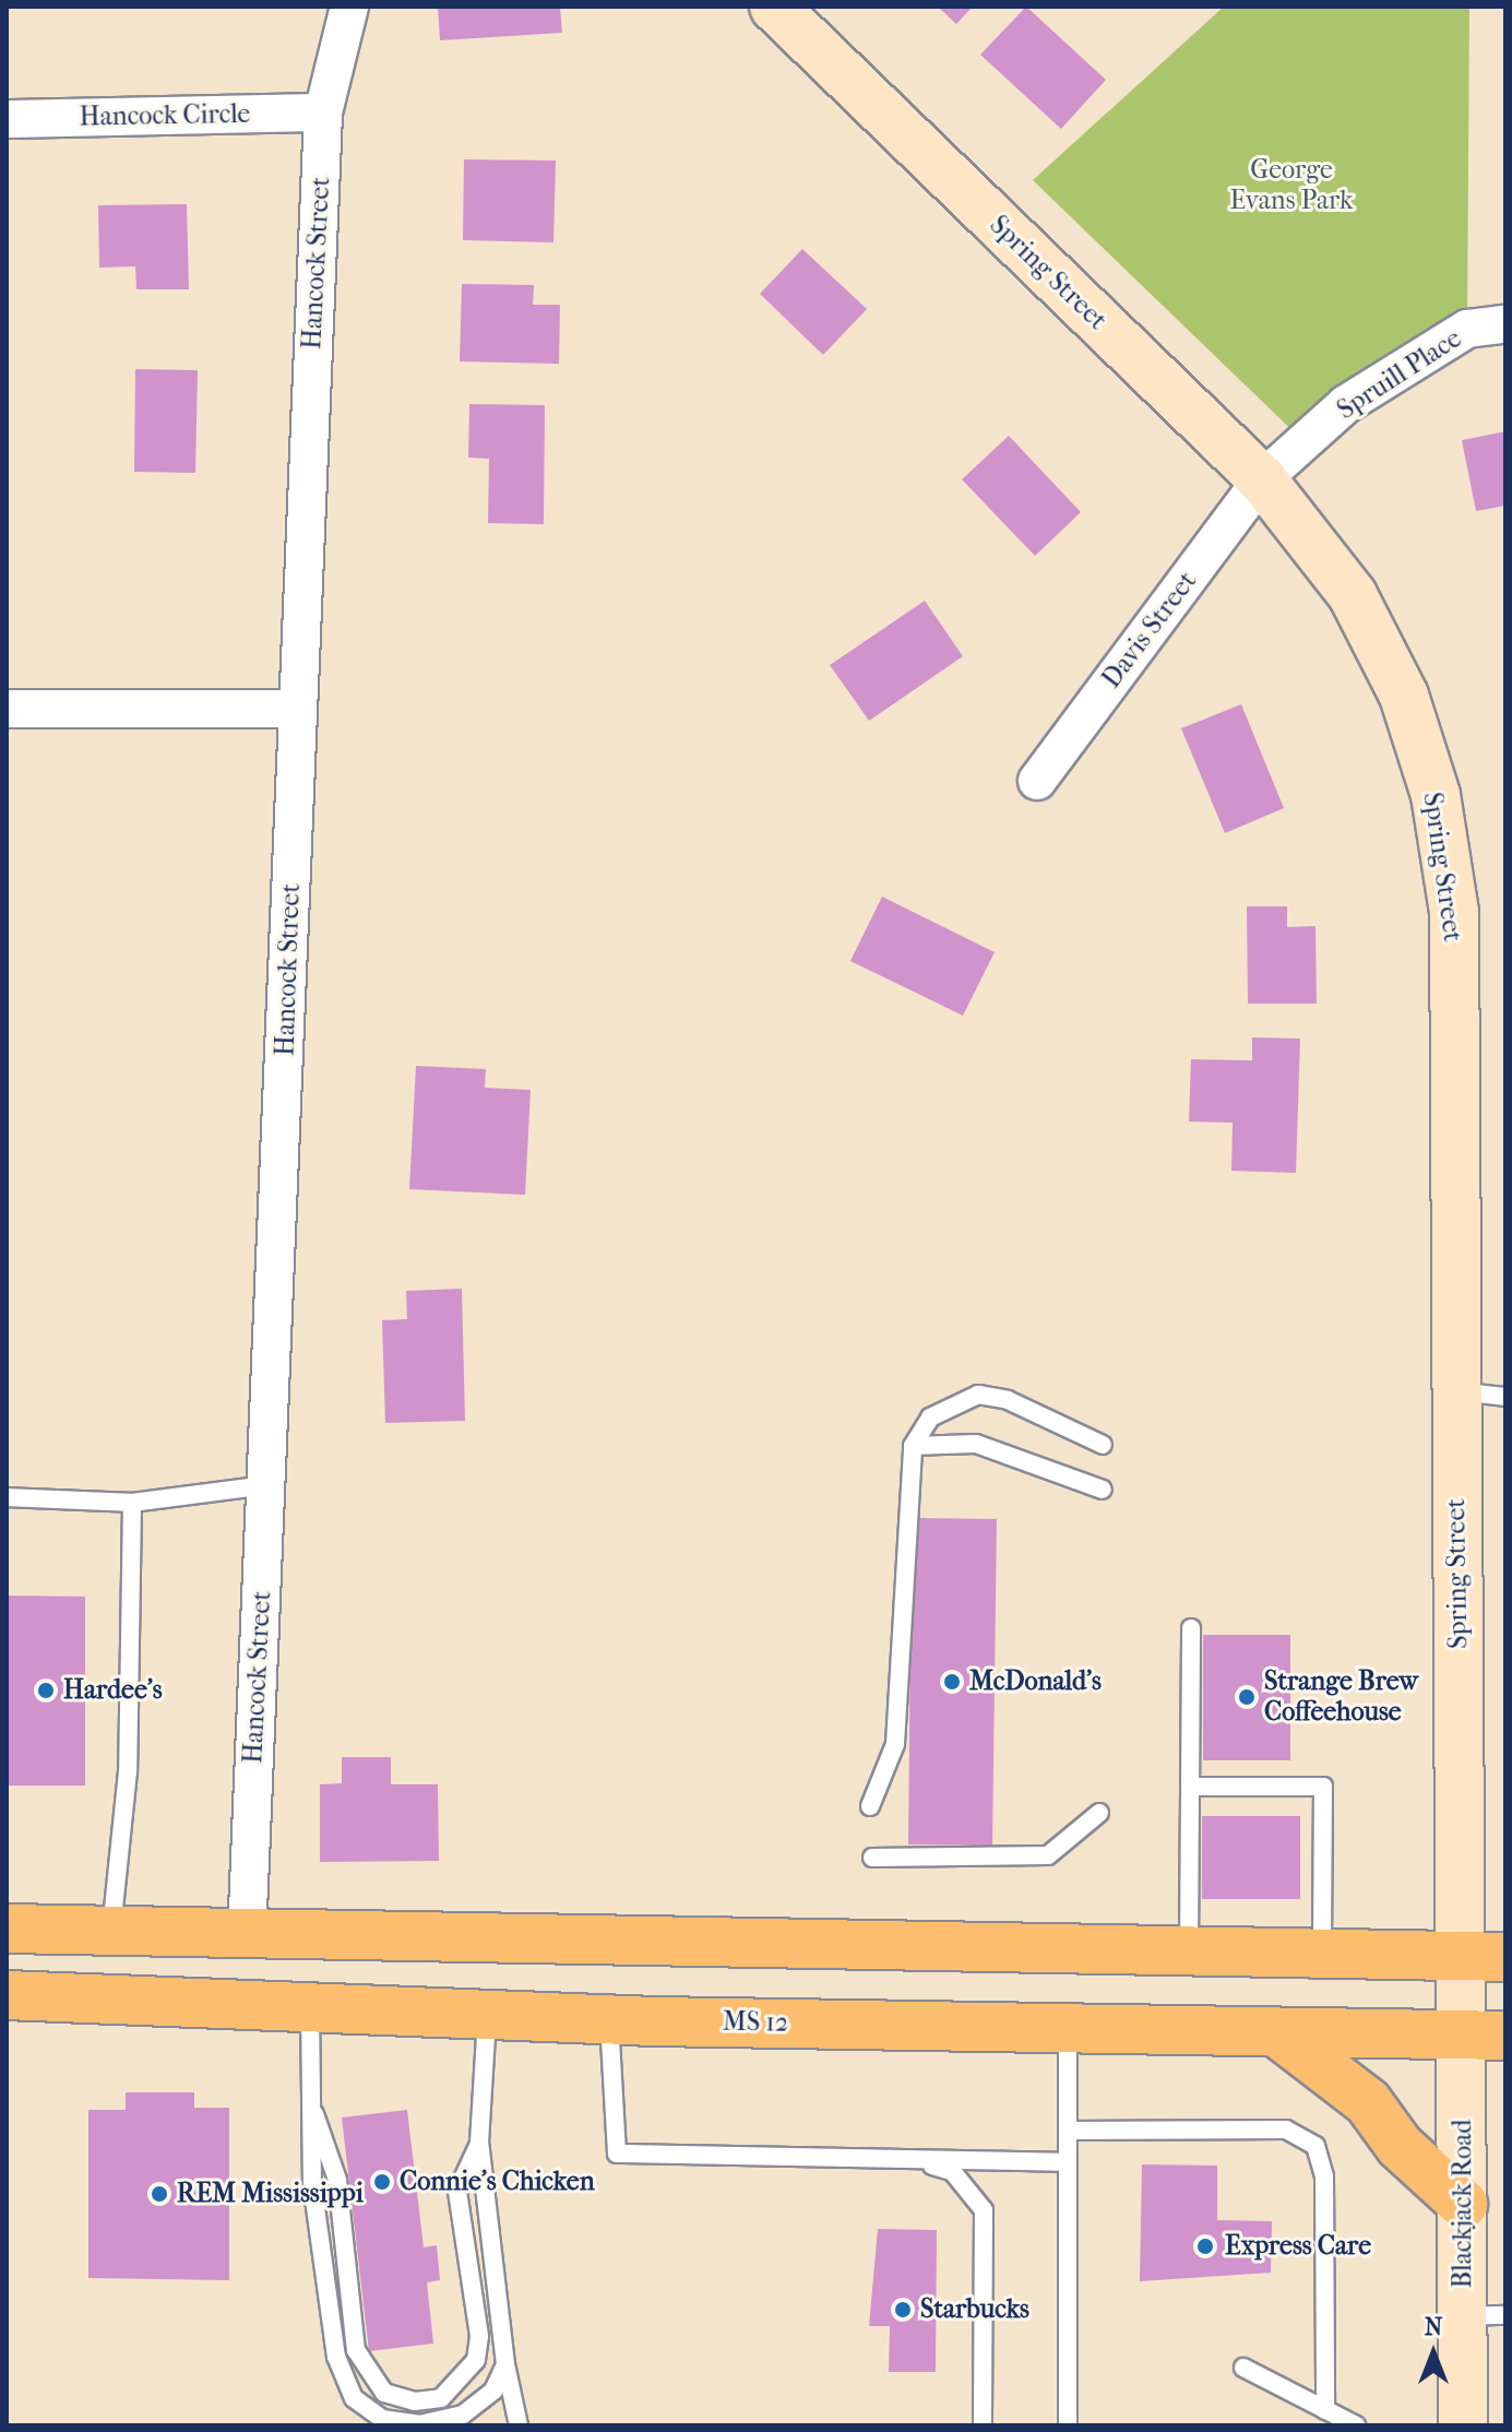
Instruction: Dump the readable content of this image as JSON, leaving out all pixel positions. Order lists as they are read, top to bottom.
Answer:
{
  "streets": {
    "main road": ["MS 12"],
    "street": [
      "Hancock Circle",
      "Hancock Street",
      "Spring Street",
      "Spruill Place",
      "Davis Street",
      "Blackjack Road"
    ]
  },
  "crossings": [
    ["Hancock Circle", "Hancock Street"],
    ["Spring Street", "Spruill Place"],
    ["Spring Street", "Davis Street"],
    ["Spring Street", "MS 12"],
    ["Spring Street", "Blackjack Road"],
    ["Spruill Place", "Davis Street"],
    ["MS 12", "Blackjack Road"]
  ],
  "parks": ["George Evans Park"],
  "places": [
    "McDonald's",
    "Hardee's",
    "Strange Brew Coffeehouse",
    "Connie's Chicken",
    "REM Mississippi",
    "Express Care",
    "Starbucks"
  ],
  "north": "top"
}
